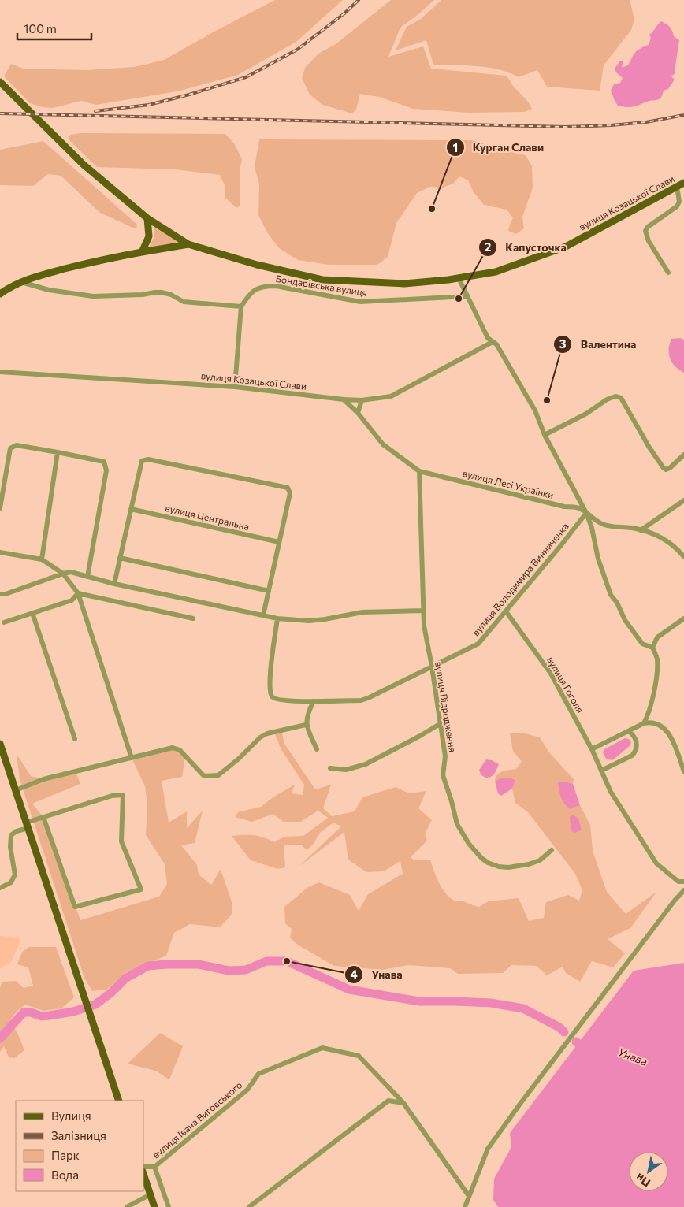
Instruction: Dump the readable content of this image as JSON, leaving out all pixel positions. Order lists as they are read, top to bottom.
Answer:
{
  "streets": {
    "main road": ["вулиця Козацької Слави"],
    "street": [
      "Бондарівська вулиця",
      "вулиця Лесі Українки",
      "вулиця Центральна",
      "вулиця Володимира Винниченка",
      "вулиця Гоголя",
      "вулиця Відродження",
      "вулиця Івана Виговського"
    ]
  },
  "crossings": [
    ["вулиця Козацької Слави", "вулиця Лесі Українки"],
    ["вулиця Лесі Українки", "вулиця Володимира Винниченка"],
    ["вулиця Лесі Українки", "вулиця Відродження"],
    ["вулиця Володимира Винниченка", "вулиця Гоголя"],
    ["вулиця Володимира Винниченка", "вулиця Відродження"]
  ],
  "water": ["Унава"],
  "places": [
    "Курган Слави",
    "Капусточка",
    "Валентина",
    "Унава"
  ],
  "legend": [
    "Вулиця",
    "Залізниця",
    "Парк",
    "Вода"
  ],
  "scale_bar": "100 m",
  "north": "bottom left"
}
